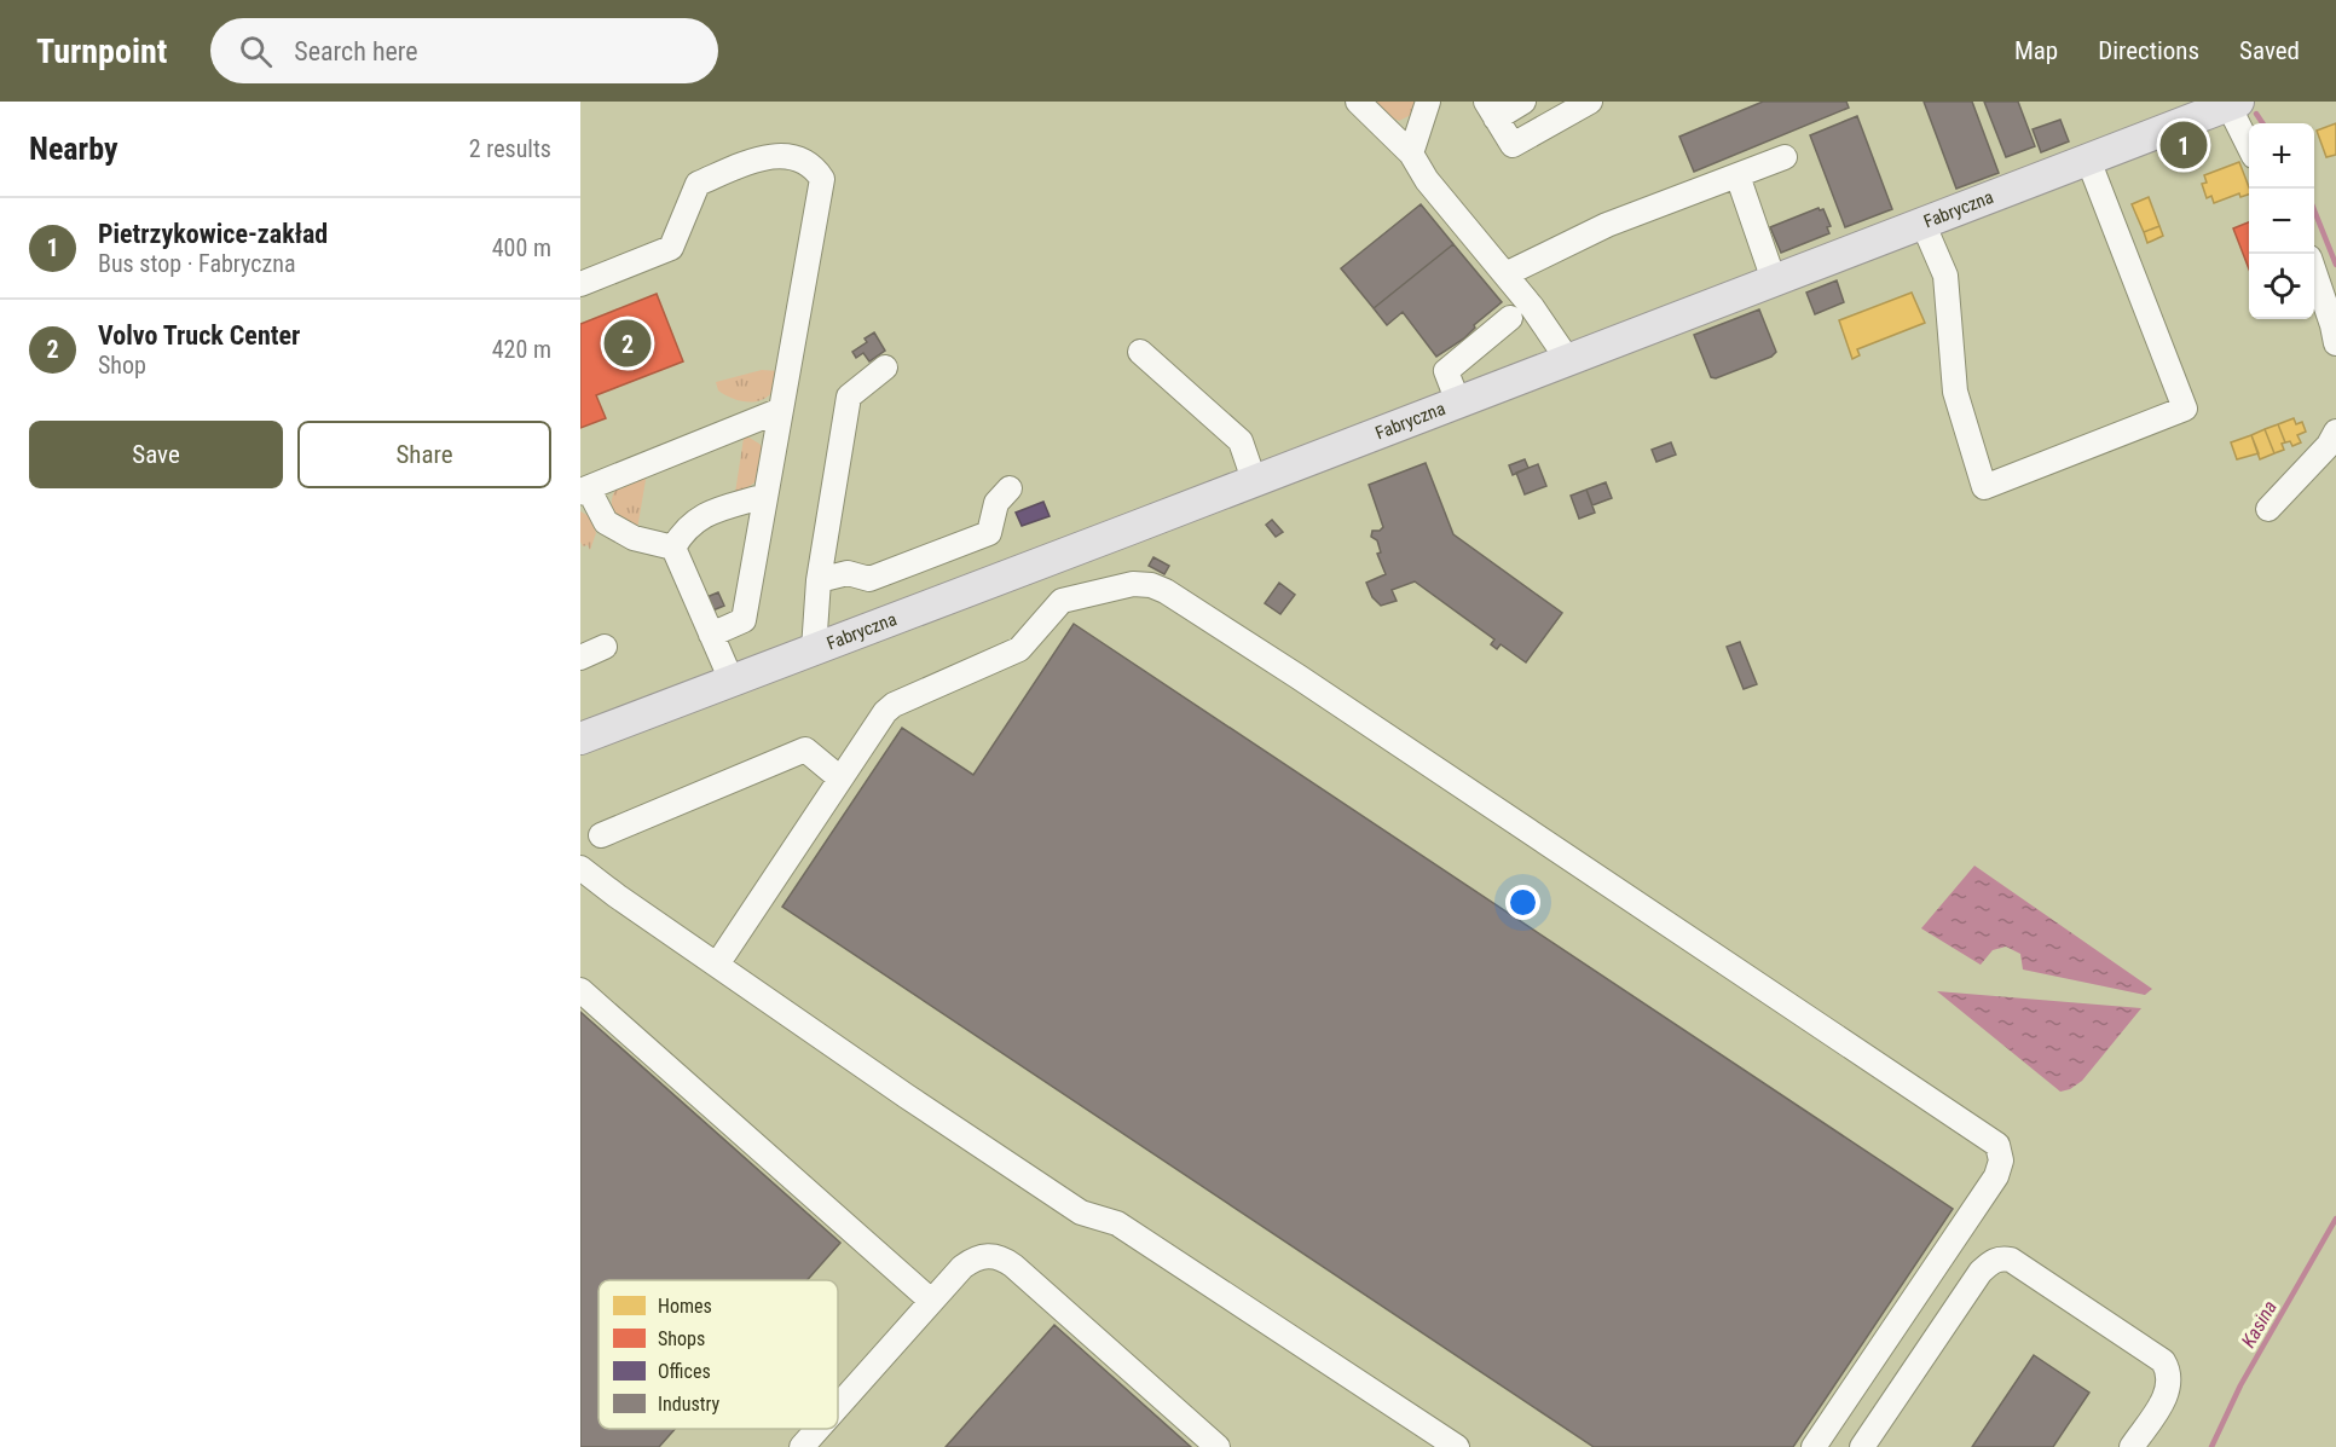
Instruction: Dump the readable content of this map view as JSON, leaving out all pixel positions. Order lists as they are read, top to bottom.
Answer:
{
  "streets": {
    "main road": ["Fabryczna"]
  },
  "water": ["Kasina"],
  "legend": [
    "Homes",
    "Shops",
    "Offices",
    "Industry"
  ],
  "page": {
    "header": "Turnpoint",
    "search": "Search here",
    "nav": ["Map", "Directions", "Saved"],
    "heading": ["Nearby", "2 results"],
    "pins": ["1", "2"],
    "map_buttons": ["+", "−"],
    "list": [
      {
        "mark": "1",
        "name": "Pietrzykowice-zakład",
        "note": "Bus stop · Fabryczna",
        "value": "400 m"
      },
      {
        "mark": "2",
        "name": "Volvo Truck Center",
        "note": "Shop",
        "value": "420 m"
      }
    ],
    "buttons": ["Save", "Share"]
  }
}
